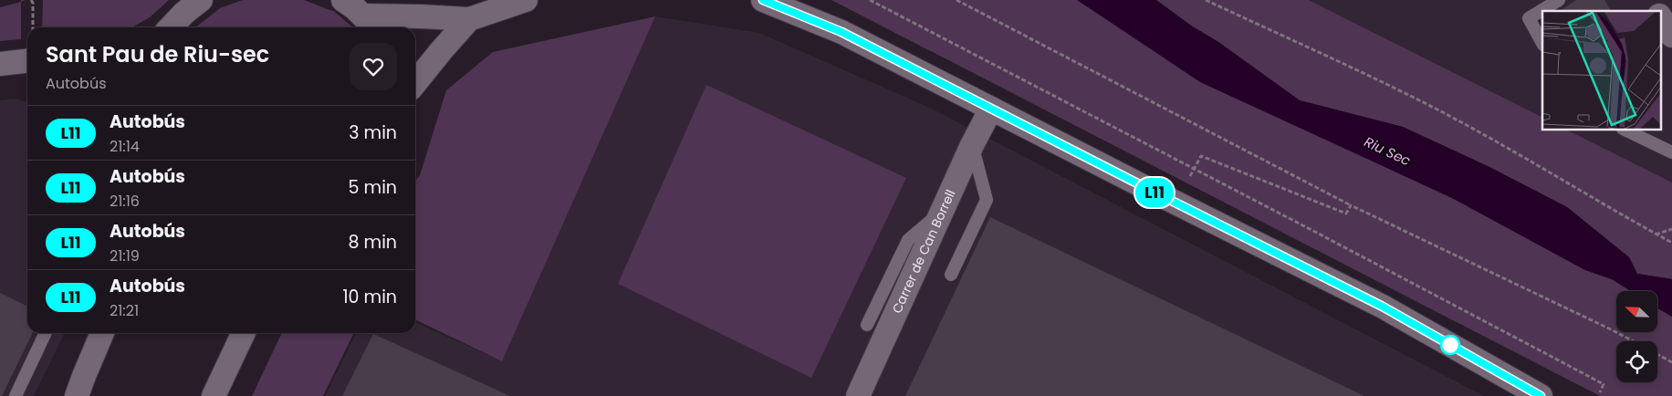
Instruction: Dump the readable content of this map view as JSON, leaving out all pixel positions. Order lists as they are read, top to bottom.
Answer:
{
  "streets": {
    "street": ["Carrer de Can Borrell"]
  },
  "water": ["Riu Sec"],
  "lines": ["bus line L11"],
  "north": "top left",
  "page": {
    "on_map": "L11",
    "heading": ["Sant Pau de Riu-sec", "Autobús"],
    "list": [
      {
        "mark": "L11",
        "name": "Autobús",
        "note": "21:14",
        "value": "3 min"
      },
      {
        "mark": "L11",
        "name": "Autobús",
        "note": "21:16",
        "value": "5 min"
      },
      {
        "mark": "L11",
        "name": "Autobús",
        "note": "21:19",
        "value": "8 min"
      },
      {
        "mark": "L11",
        "name": "Autobús",
        "note": "21:21",
        "value": "10 min"
      }
    ]
  }
}
